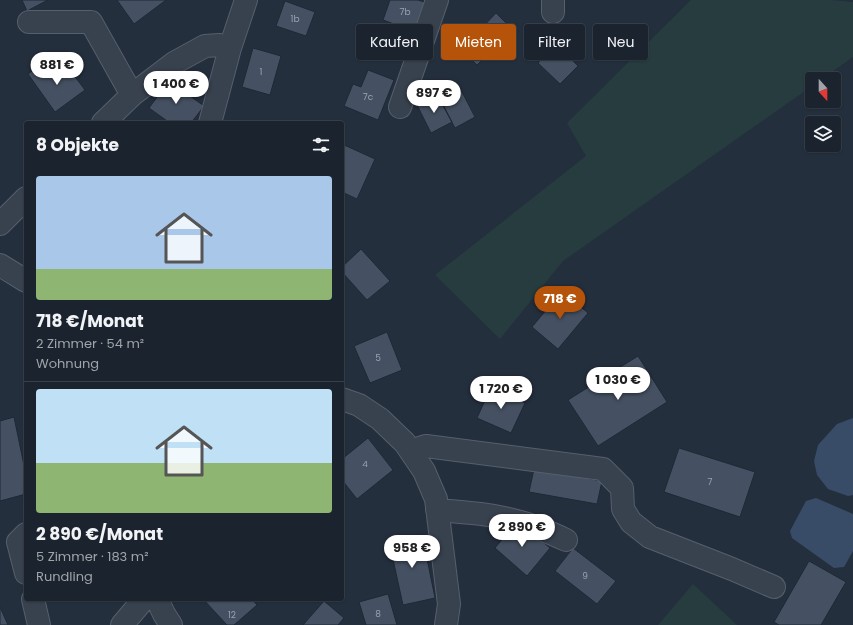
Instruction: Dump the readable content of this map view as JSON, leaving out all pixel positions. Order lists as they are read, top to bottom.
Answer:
{
  "house_numbers": [
    "7b",
    "1b",
    "1",
    "7c",
    "5",
    "4",
    "7",
    "9",
    "8",
    "12"
  ],
  "north": "bottom",
  "page": {
    "chip": [
      "Kaufen",
      "Mieten",
      "Filter",
      "Neu"
    ],
    "price": [
      "881 €",
      "1 400 €",
      "897 €",
      "718 €",
      "1 030 €",
      "1 720 €",
      "2 890 €",
      "958 €"
    ],
    "heading": "8 Objekte",
    "list": [
      {
        "name": "718 €/Monat",
        "note": "2 Zimmer · 54 m² · Wohnung"
      },
      {
        "name": "2 890 €/Monat",
        "note": "5 Zimmer · 183 m² · Rundling"
      }
    ]
  }
}
